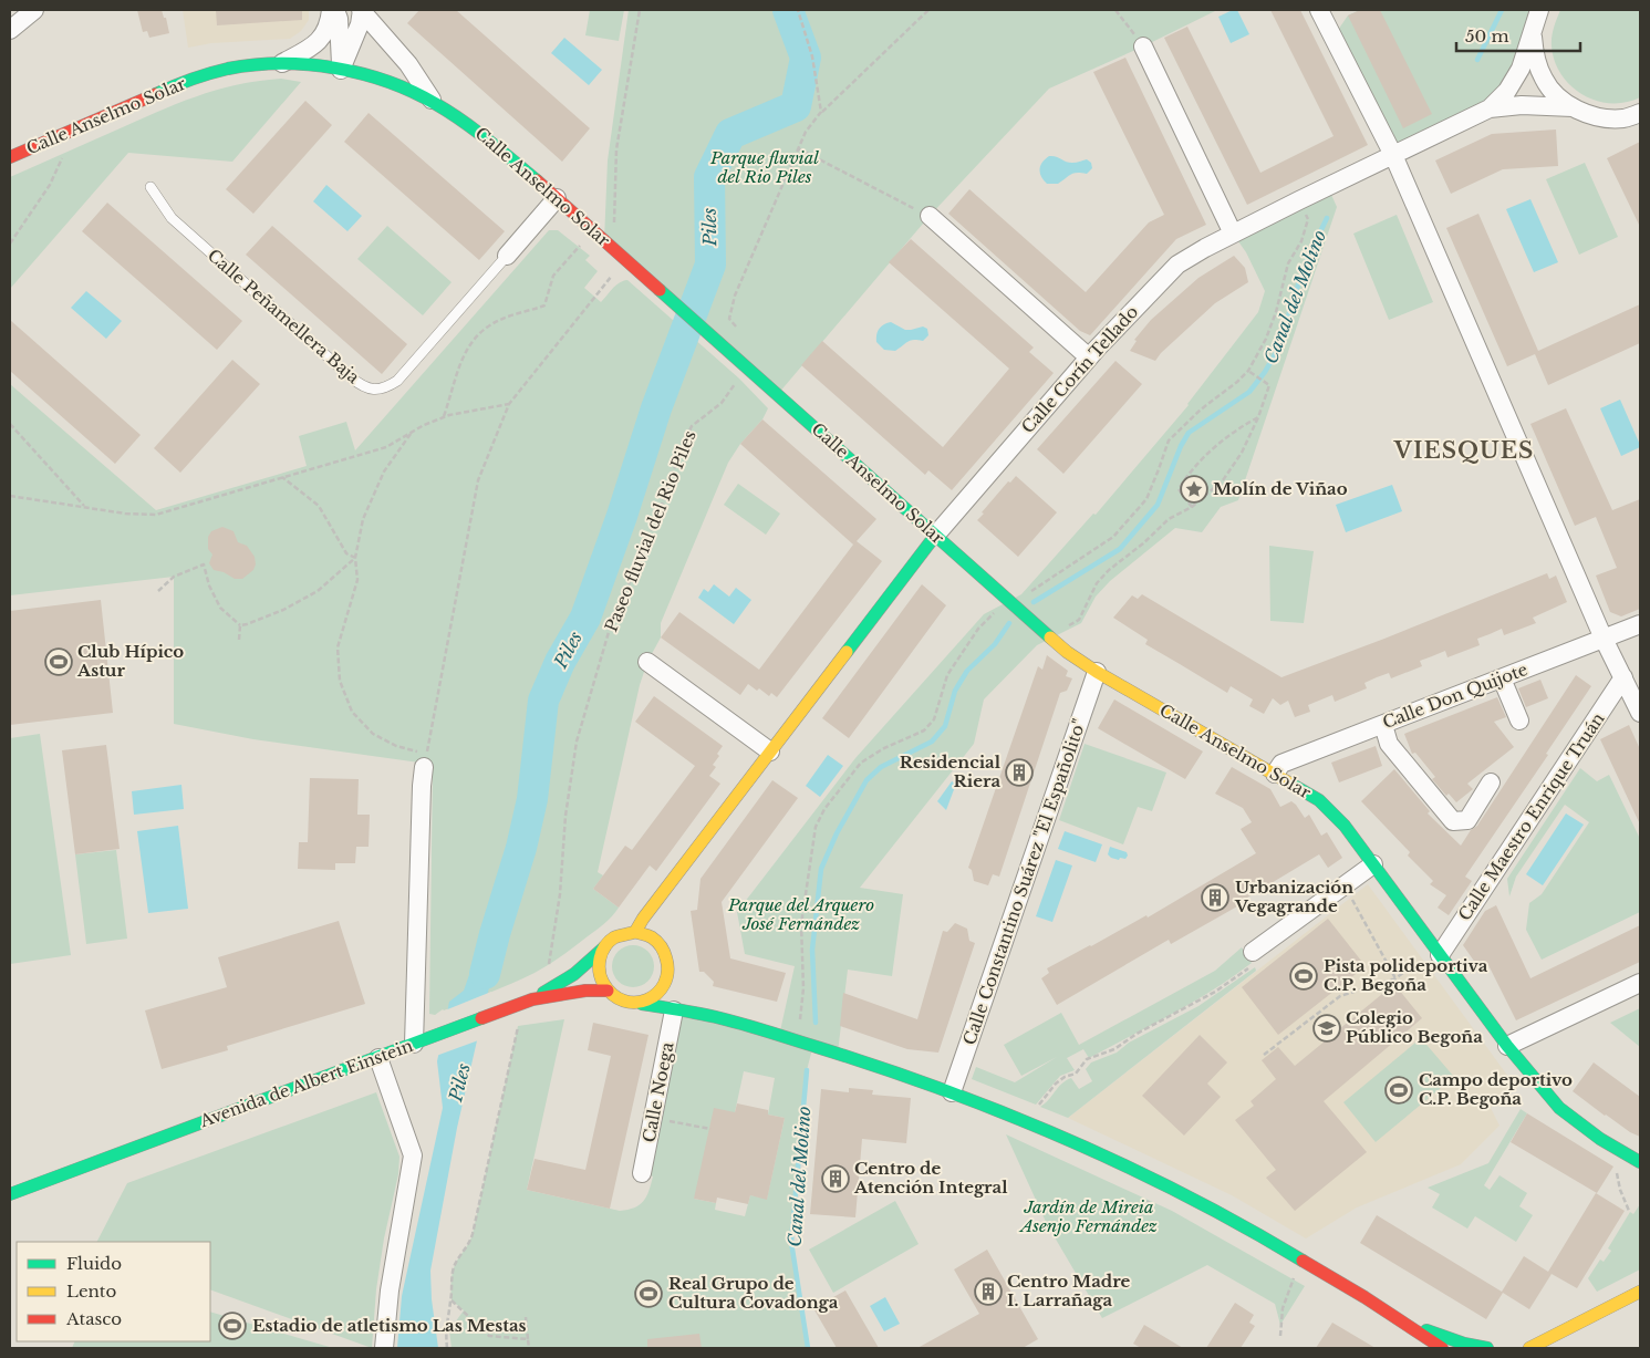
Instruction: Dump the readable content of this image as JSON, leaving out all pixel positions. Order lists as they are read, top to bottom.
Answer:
{
  "streets": {
    "street": [
      "Calle Anselmo Solar",
      "Calle Peñamellera Baja",
      "Calle Corín Tellado",
      "Calle Don Quijote",
      "Calle Maestro Enrique Truán",
      "Calle Constantino Suárez \"El Españolito\"",
      "Avenida de Albert Einstein",
      "Calle Noega"
    ],
    "path": ["Paseo fluvial del Rio Piles"]
  },
  "crossings": [
    ["Calle Anselmo Solar", "Calle Peñamellera Baja"],
    ["Calle Anselmo Solar", "Calle Corín Tellado"],
    ["Calle Anselmo Solar", "Paseo fluvial del Rio Piles"],
    ["Calle Anselmo Solar", "Calle Don Quijote"],
    ["Calle Anselmo Solar", "Calle Maestro Enrique Truán"],
    ["Calle Anselmo Solar", "Calle Constantino Suárez \"El Españolito\""],
    ["Calle Corín Tellado", "Avenida de Albert Einstein"]
  ],
  "districts": ["VIESQUES"],
  "water": ["Piles", "Canal del Molino"],
  "parks": ["Parque fluvial del Rio Piles", "Parque del Arquero José Fernández", "Jardín de Mireia Asenjo Fernández"],
  "places": {
    "place": ["Molín de Viñao"],
    "sports": [
      "Club Hípico Astur",
      "Pista polideportiva C.P. Begoña",
      "Campo deportivo C.P. Begoña",
      "Real Grupo de Cultura Covadonga",
      "Estadio de atletismo Las Mestas"
    ],
    "building": [
      "Residencial Riera",
      "Urbanización Vegagrande",
      "Centro de Atención Integral",
      "Centro Madre I. Larrañaga"
    ],
    "school or university": ["Colegio Público Begoña"]
  },
  "legend": ["Fluido", "Lento", "Atasco"],
  "scale_bar": "50 m"
}
